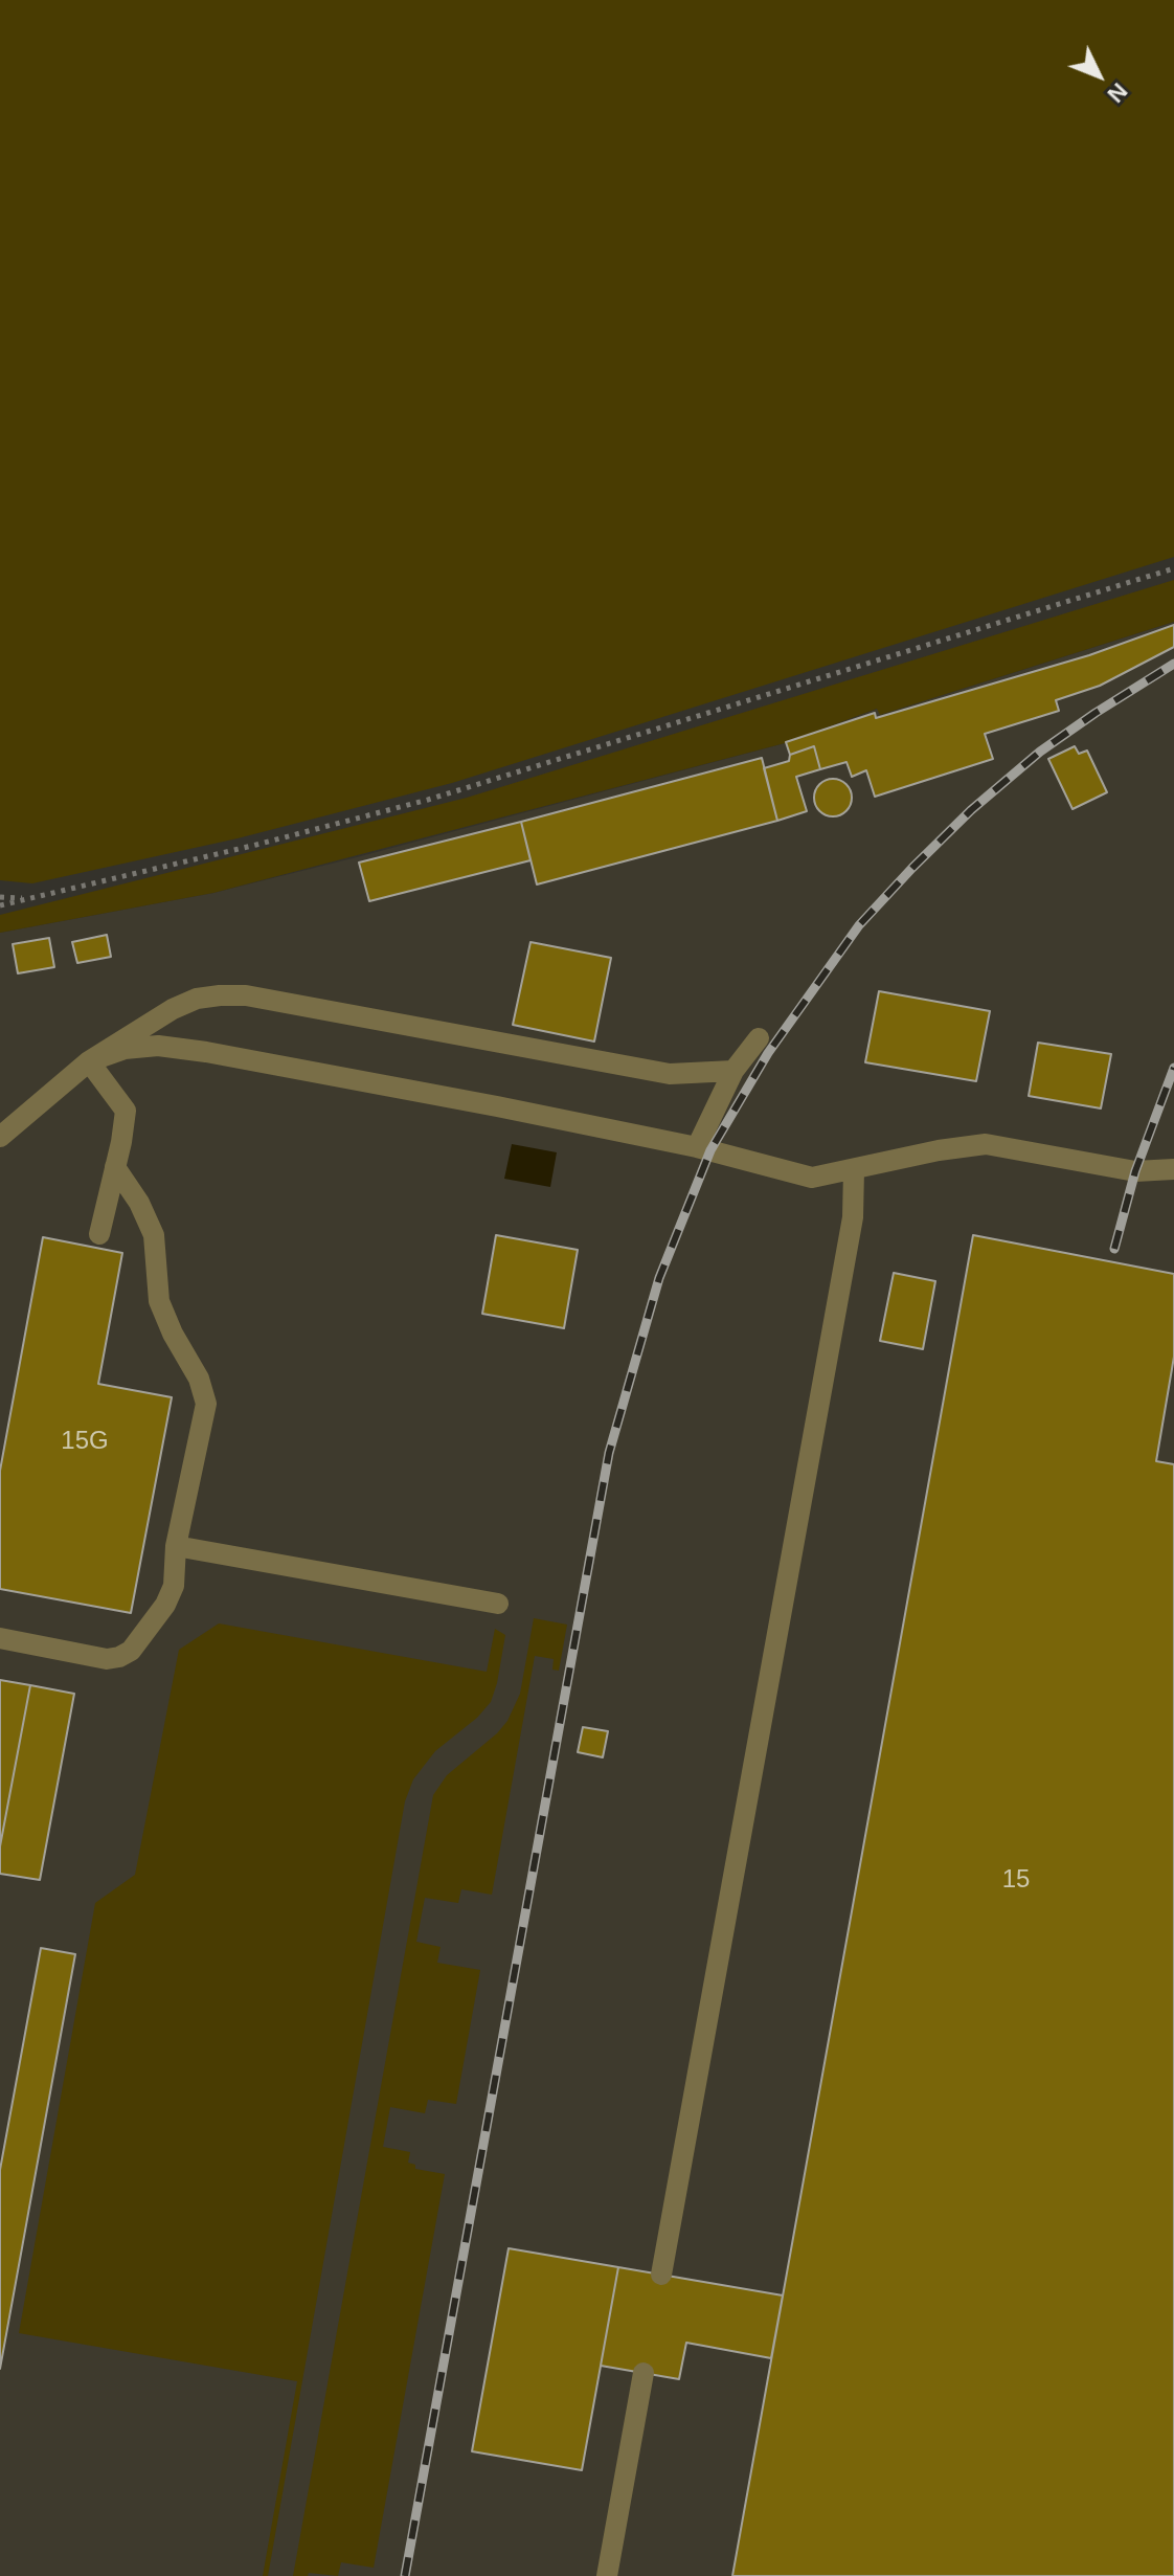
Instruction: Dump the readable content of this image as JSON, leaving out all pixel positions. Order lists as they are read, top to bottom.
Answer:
{
  "house_numbers": ["15G", "15"],
  "north": "bottom right"
}
